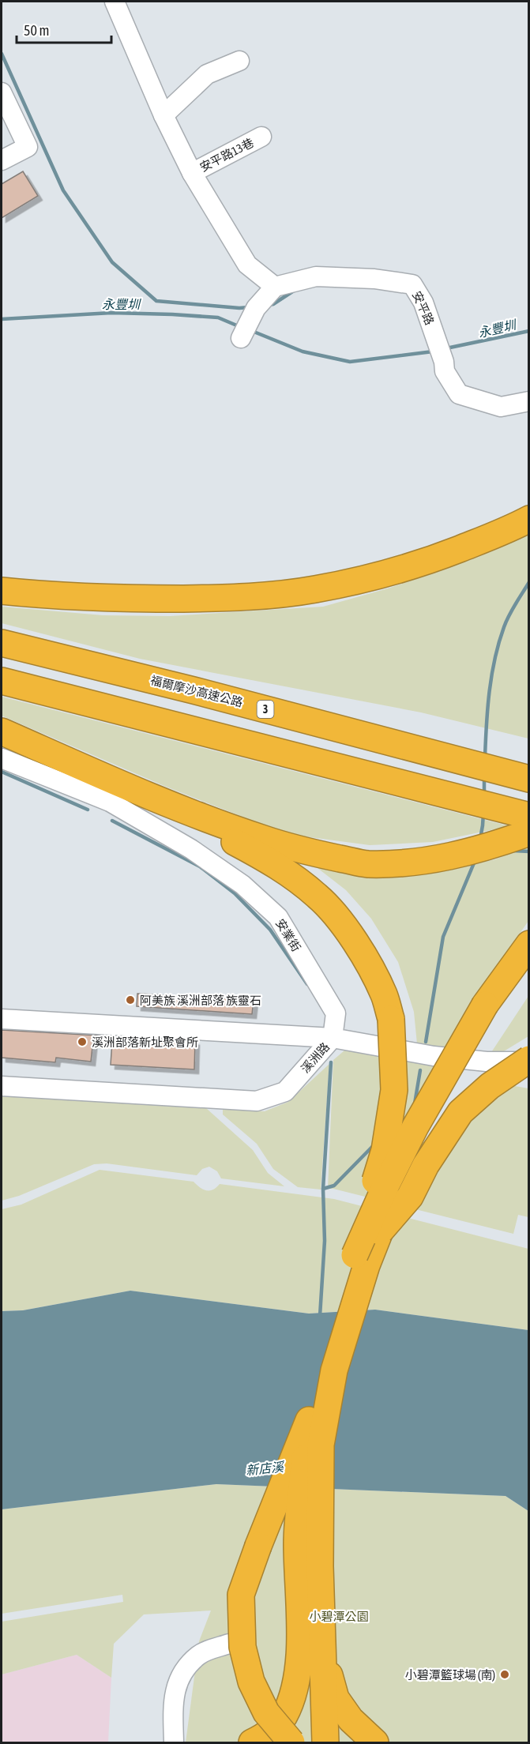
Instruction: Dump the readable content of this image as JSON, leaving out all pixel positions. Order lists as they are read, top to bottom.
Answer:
{
  "streets": {
    "highway": ["福爾摩沙高速公路", "3"],
    "street": [
      "安平路13巷",
      "安平路",
      "安業街",
      "溪洲路"
    ]
  },
  "crossings": [
    ["安業街", "溪洲路"]
  ],
  "water": ["永豐圳", "新店溪"],
  "parks": ["小碧潭公園"],
  "places": ["阿美族 溪洲部落 族靈石", "溪洲部落新址聚會所", "小碧潭籃球場 (南)"],
  "scale_bar": "50 m"
}
